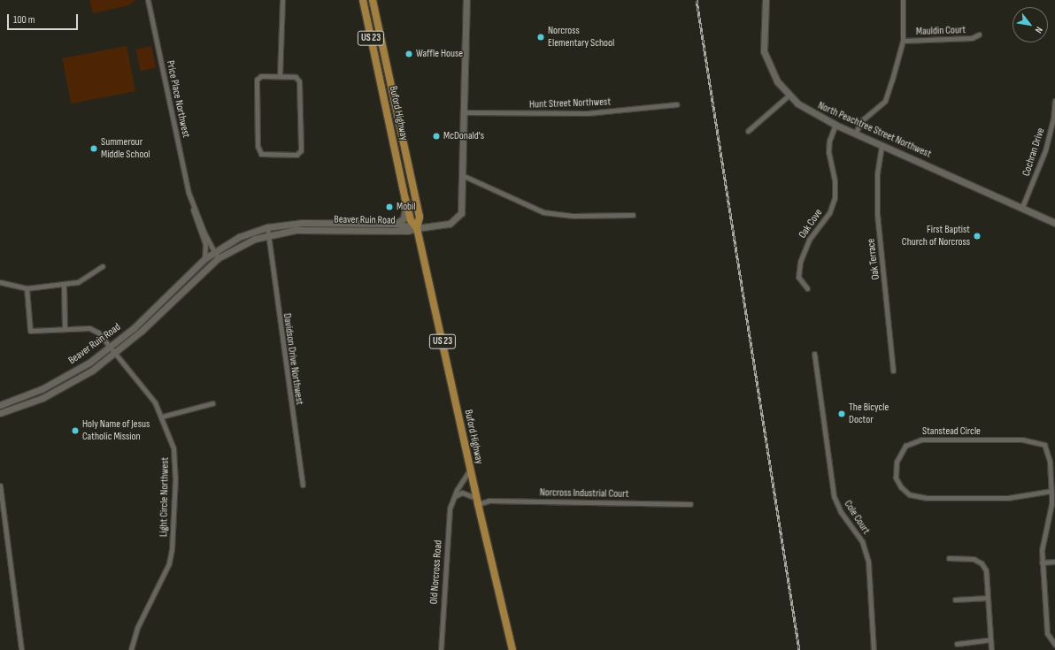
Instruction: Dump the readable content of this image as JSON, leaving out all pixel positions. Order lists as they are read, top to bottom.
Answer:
{
  "streets": {
    "main road": [
      "US 23",
      "Buford Highway",
      "North Peachtree Street Northwest",
      "Beaver Ruin Road"
    ],
    "street": [
      "Mauldin Court",
      "Price Place Northwest",
      "Hunt Street Northwest",
      "Cochran Drive",
      "Oak Cove",
      "Oak Terrace",
      "Davidson Drive Northwest",
      "Stanstead Circle",
      "Norcross Industrial Court",
      "Light Circle Northwest",
      "Cole Court",
      "Old Norcross Road"
    ]
  },
  "crossings": [
    ["Price Place Northwest", "Beaver Ruin Road"],
    ["Buford Highway", "Beaver Ruin Road"],
    ["Buford Highway", "Norcross Industrial Court"],
    ["Buford Highway", "Old Norcross Road"],
    ["North Peachtree Street Northwest", "Cochran Drive"],
    ["North Peachtree Street Northwest", "Oak Cove"],
    ["North Peachtree Street Northwest", "Oak Terrace"],
    ["Beaver Ruin Road", "Davidson Drive Northwest"],
    ["Beaver Ruin Road", "Light Circle Northwest"]
  ],
  "places": [
    "Norcross Elementary School",
    "Waffle House",
    "McDonald's",
    "Summerour Middle School",
    "Mobil",
    "First Baptist Church of Norcross",
    "The Bicycle Doctor",
    "Holy Name of Jesus Catholic Mission"
  ],
  "scale_bar": "100 m",
  "north": "bottom right"
}
